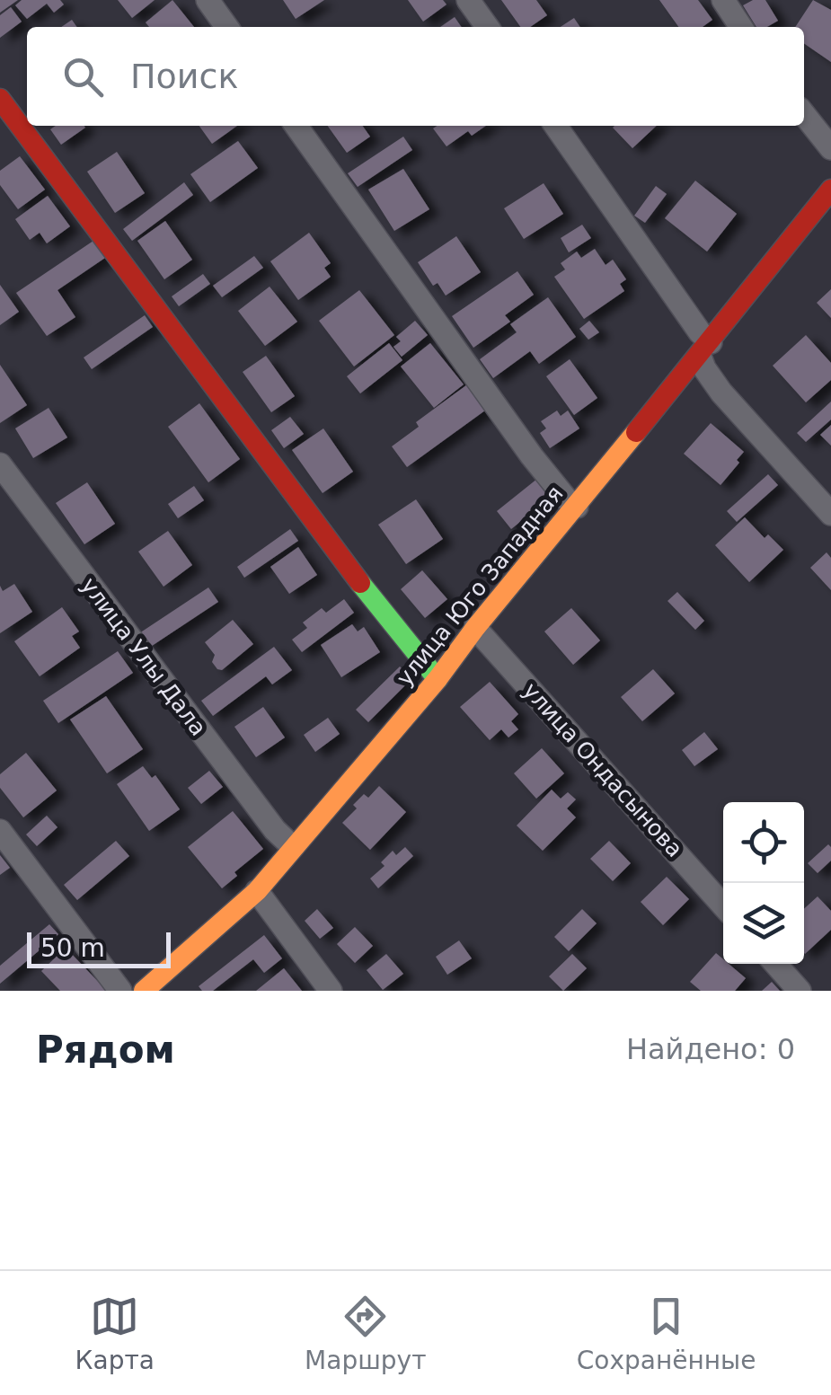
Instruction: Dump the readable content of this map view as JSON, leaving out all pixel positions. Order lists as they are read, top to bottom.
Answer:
{
  "streets": {
    "street": ["улица Юго Западная", "улица Улы Дала", "улица Ондасынова"]
  },
  "crossings": [
    ["улица Юго Западная", "улица Улы Дала"],
    ["улица Юго Западная", "улица Ондасынова"]
  ],
  "scale_bar": "50 m",
  "page": {
    "search": "Поиск",
    "scale": "50 m",
    "heading": ["Рядом", "Найдено: 0"],
    "nav": ["Карта", "Маршрут", "Сохранённые"]
  }
}
